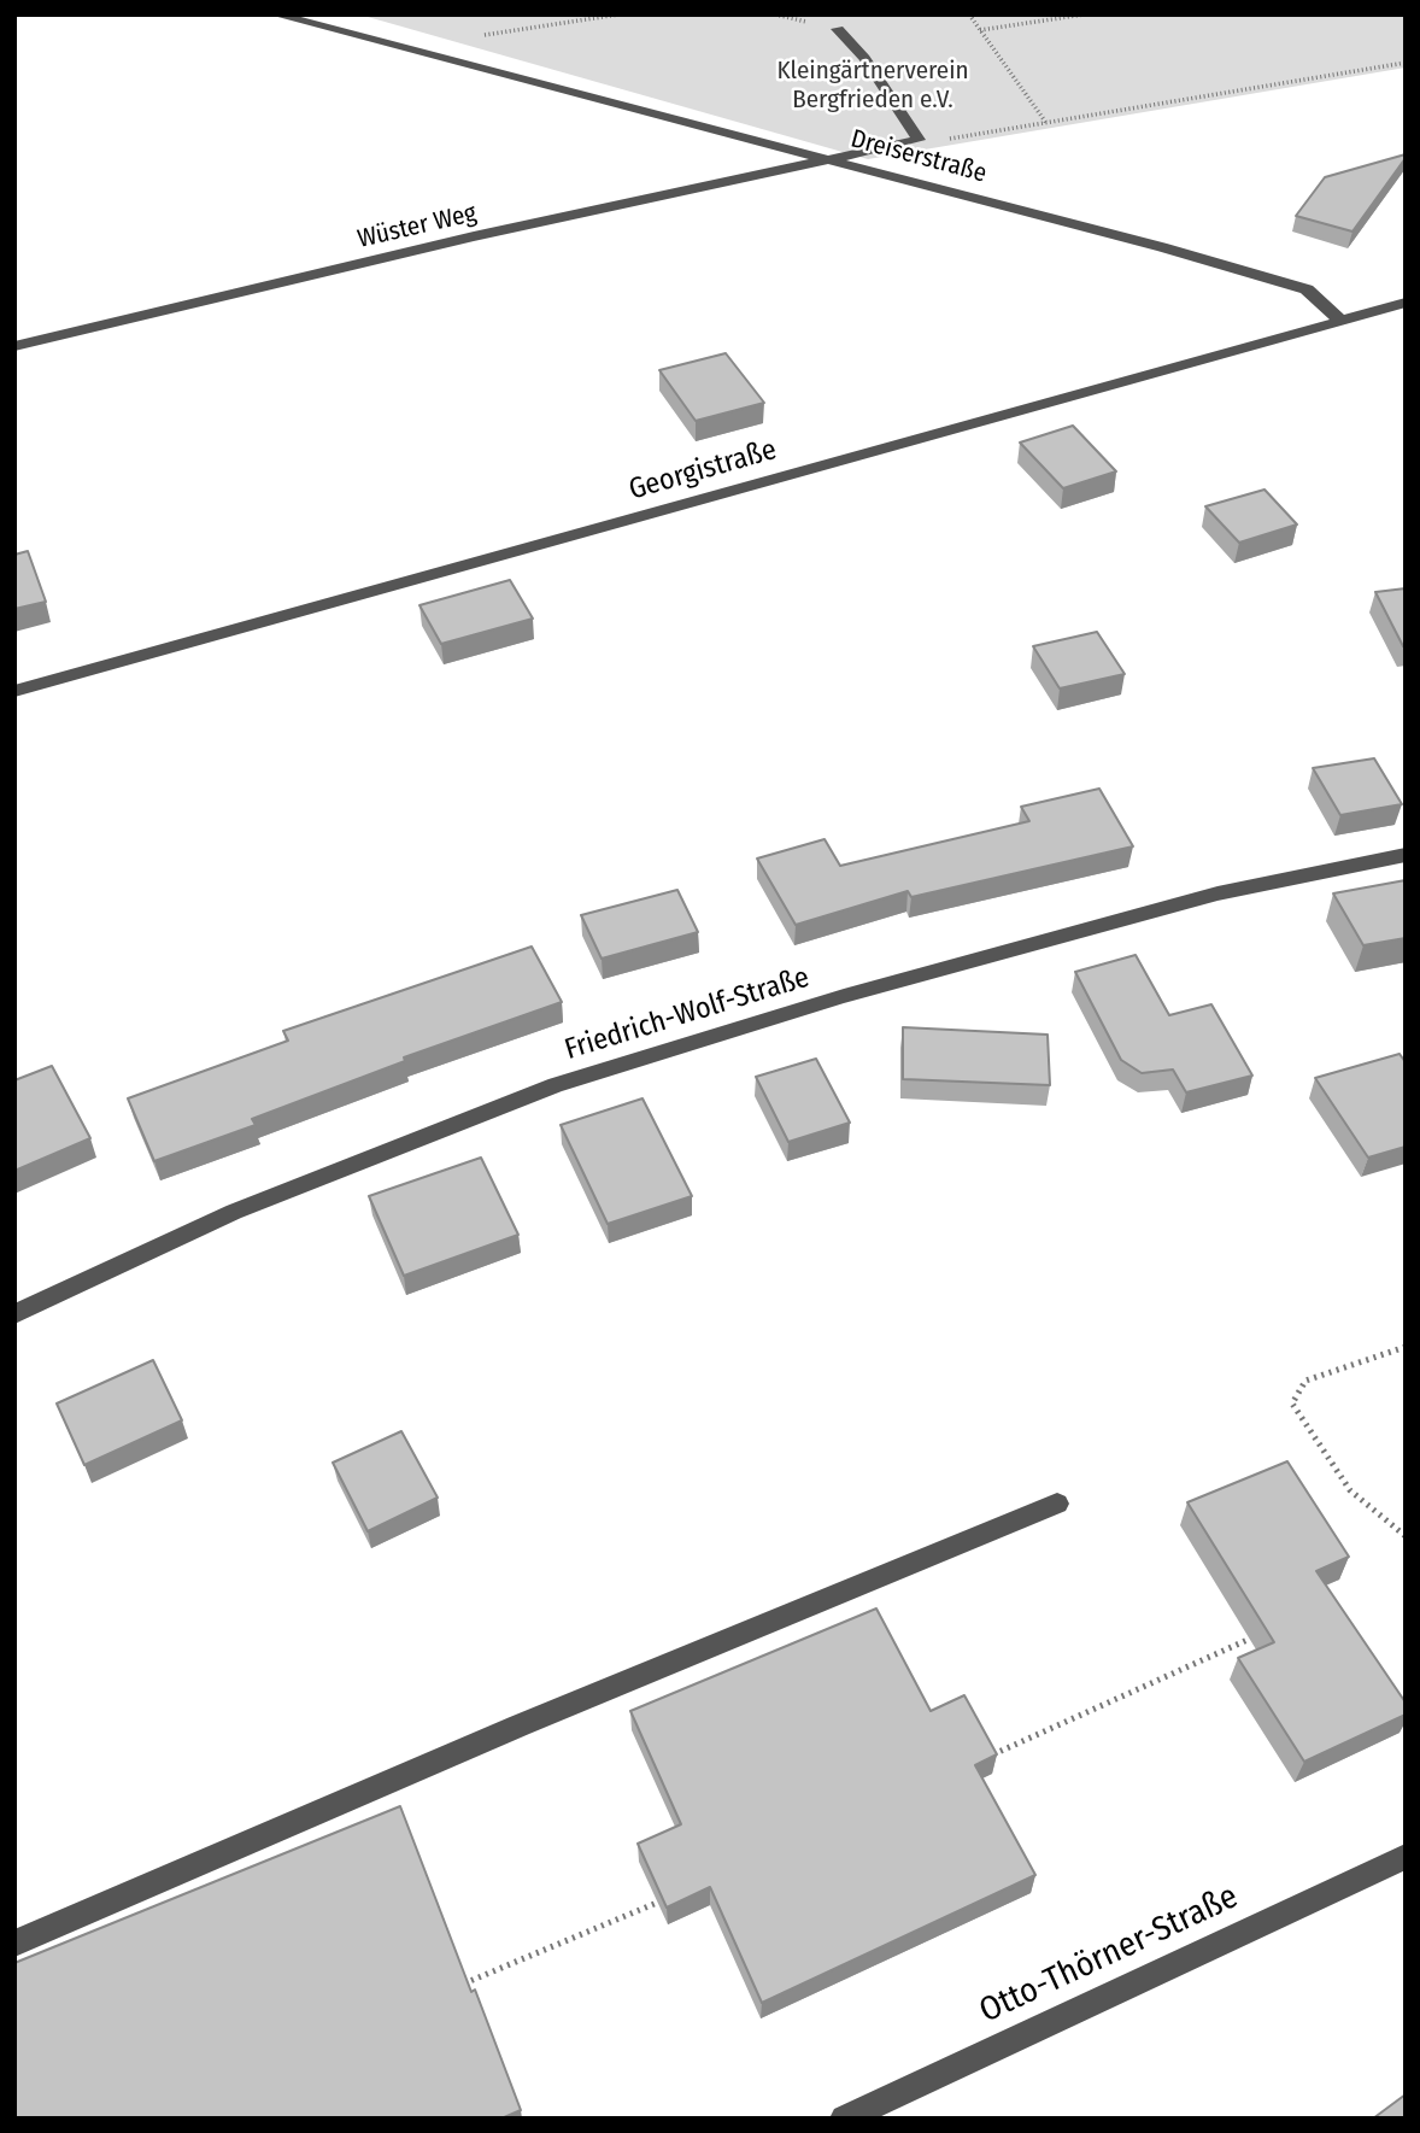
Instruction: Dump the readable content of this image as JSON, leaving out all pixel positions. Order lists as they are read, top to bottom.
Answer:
{
  "streets": {
    "street": [
      "Dreiserstraße",
      "Wüster Weg",
      "Georgistraße",
      "Friedrich-Wolf-Straße",
      "Otto-Thörner-Straße"
    ]
  },
  "crossings": [
    ["Dreiserstraße", "Wüster Weg"],
    ["Dreiserstraße", "Georgistraße"]
  ],
  "parks": ["Kleingärtnerverein Bergfrieden e.V."]
}
